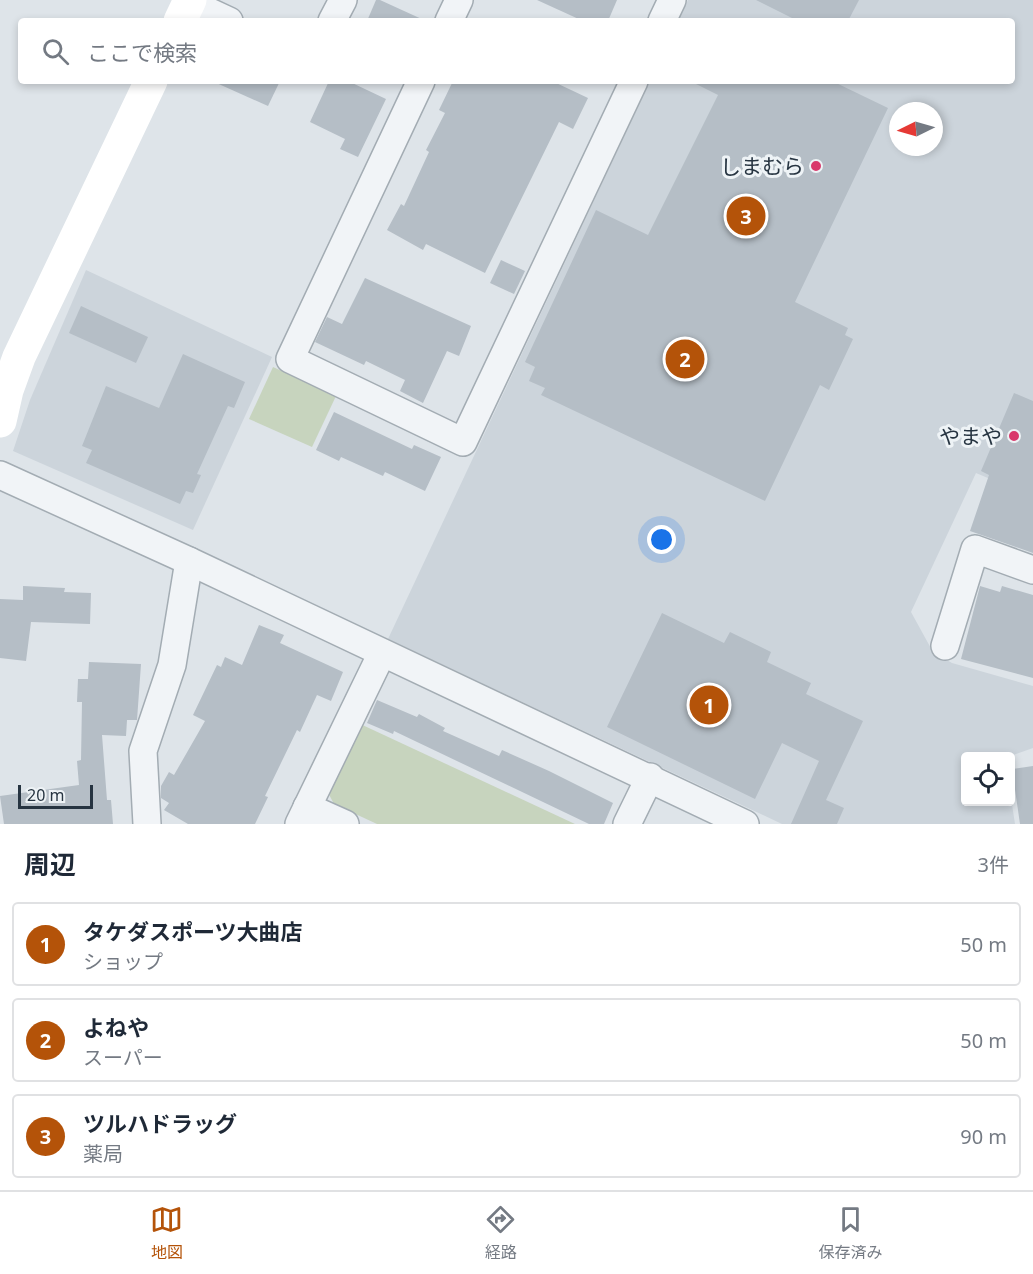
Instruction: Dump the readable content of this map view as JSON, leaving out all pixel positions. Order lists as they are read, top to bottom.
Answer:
{
  "places": ["しまむら", "やまや"],
  "scale_bar": "20 m",
  "north": "left",
  "page": {
    "search": "ここで検索",
    "pins": ["3", "2", "1"],
    "scale": "20 m",
    "heading": ["周辺", "3件"],
    "list": [
      {
        "mark": "1",
        "name": "タケダスポーツ大曲店",
        "note": "ショップ",
        "value": "50 m"
      },
      {
        "mark": "2",
        "name": "よねや",
        "note": "スーパー",
        "value": "50 m"
      },
      {
        "mark": "3",
        "name": "ツルハドラッグ",
        "note": "薬局",
        "value": "90 m"
      }
    ],
    "nav": ["地図", "経路", "保存済み"]
  }
}
